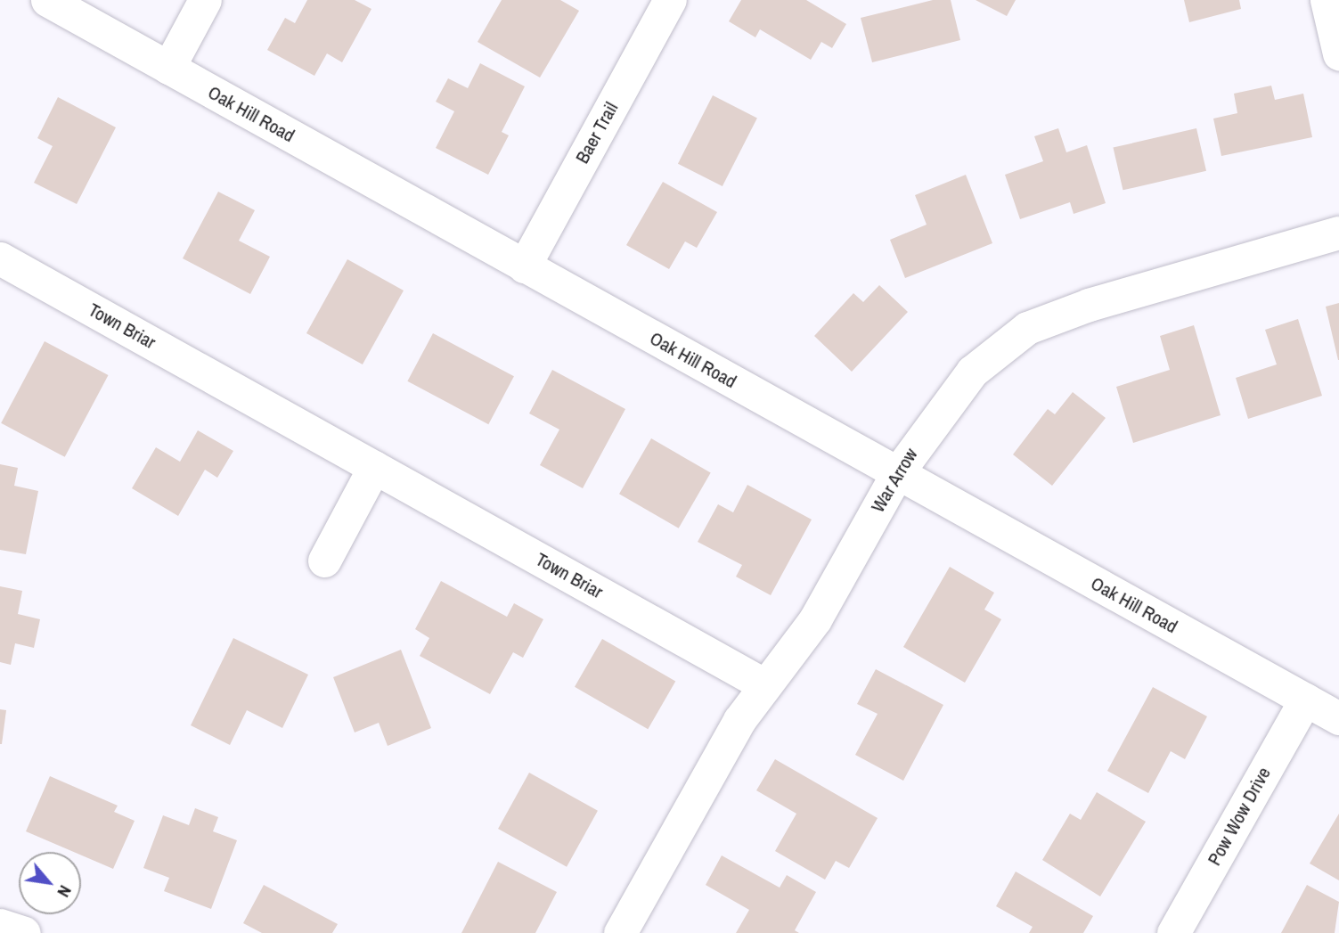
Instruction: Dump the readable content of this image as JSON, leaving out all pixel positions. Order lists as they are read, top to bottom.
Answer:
{
  "streets": {
    "street": [
      "Oak Hill Road",
      "Baer Trail",
      "Town Briar",
      "War Arrow",
      "Pow Wow Drive"
    ]
  },
  "crossings": [
    ["Oak Hill Road", "Baer Trail"],
    ["Oak Hill Road", "War Arrow"],
    ["Oak Hill Road", "Pow Wow Drive"],
    ["Town Briar", "War Arrow"]
  ],
  "north": "bottom right"
}
